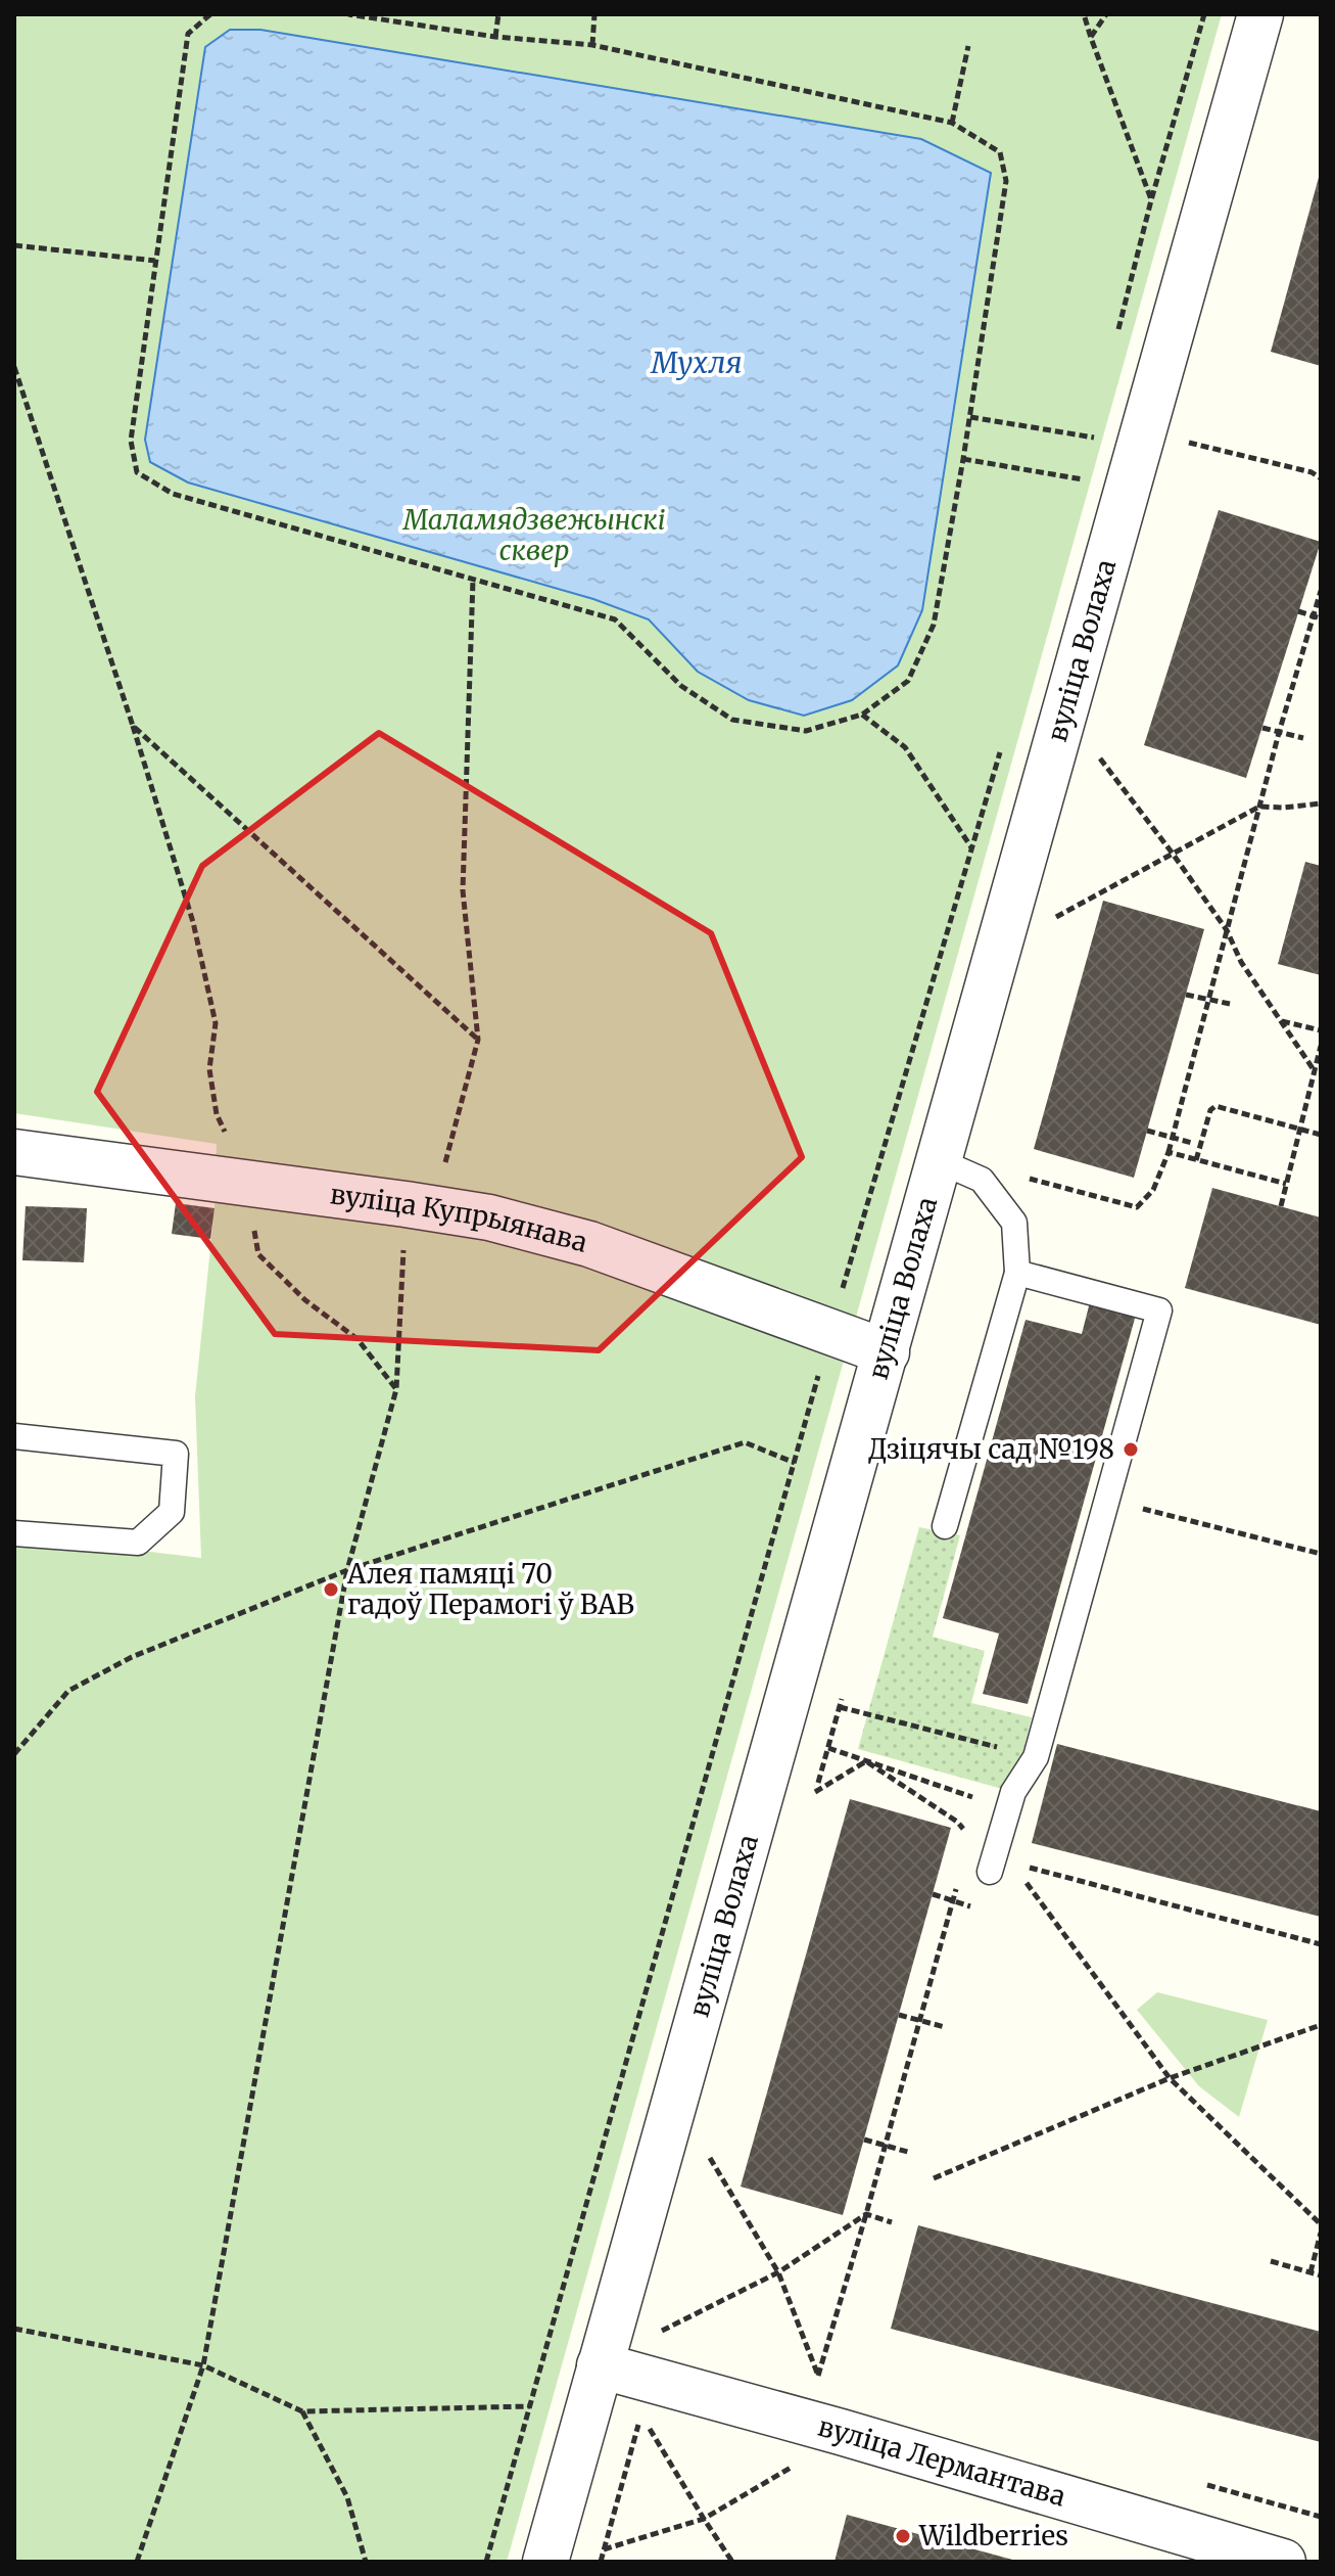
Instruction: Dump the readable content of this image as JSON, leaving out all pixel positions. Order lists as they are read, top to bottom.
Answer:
{
  "streets": {
    "street": ["вуліца Волаха", "вуліца Купрыянава", "вуліца Лермантава"]
  },
  "crossings": [
    ["вуліца Волаха", "вуліца Купрыянава"],
    ["вуліца Волаха", "вуліца Лермантава"]
  ],
  "water": ["Мухля"],
  "parks": ["Маламядзвежынскі сквер"],
  "places": ["Дзіцячы сад №198", "Алея памяці 70 гадоў Перамогі ў ВАВ", "Wildberries"]
}
